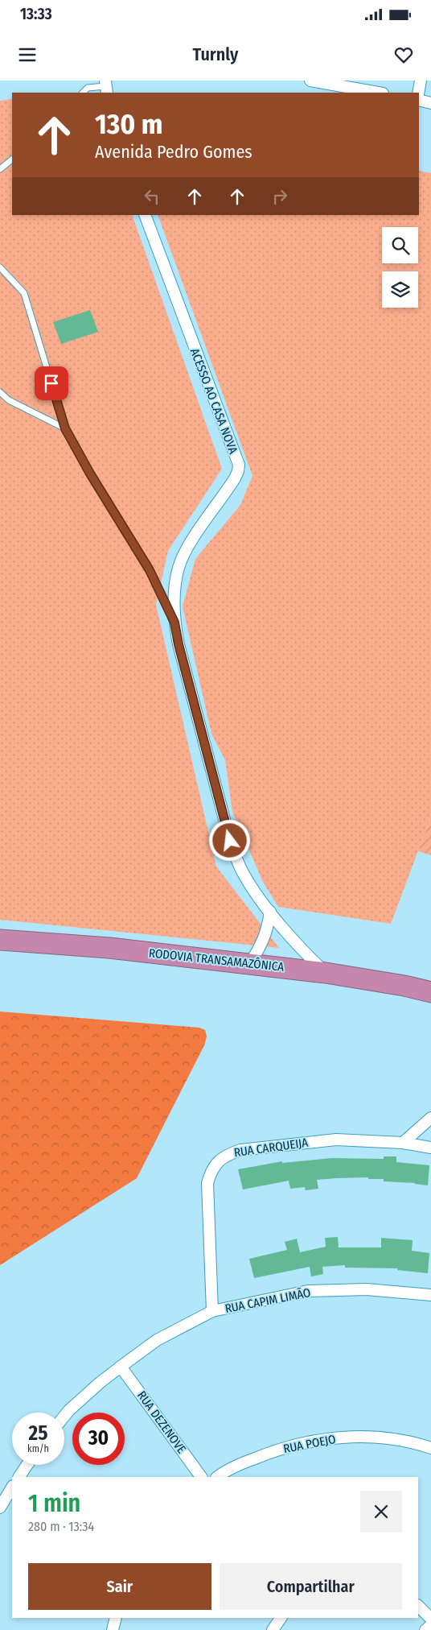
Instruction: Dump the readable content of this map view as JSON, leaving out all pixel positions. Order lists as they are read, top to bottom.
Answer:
{
  "streets": {
    "highway": ["RODOVIA TRANSAMAZÔNICA"],
    "street": [
      "ACESSO AO CASA NOVA",
      "RUA CARQUEIJA",
      "RUA CAPIM LIMÃO",
      "RUA DEZENOVE",
      "RUA POEJO"
    ]
  },
  "crossings": [
    ["ACESSO AO CASA NOVA", "RODOVIA TRANSAMAZÔNICA"],
    ["RUA CARQUEIJA", "RUA CAPIM LIMÃO"],
    ["RUA CAPIM LIMÃO", "RUA DEZENOVE"]
  ],
  "page": {
    "status": "13:33",
    "header": "Turnly",
    "turn": ["130 m", "Avenida Pedro Gomes"],
    "speed": "25 km/h",
    "limit": "30",
    "heading": ["1 min", "280 m · 13:34"],
    "buttons": ["Sair", "Compartilhar"]
  }
}
